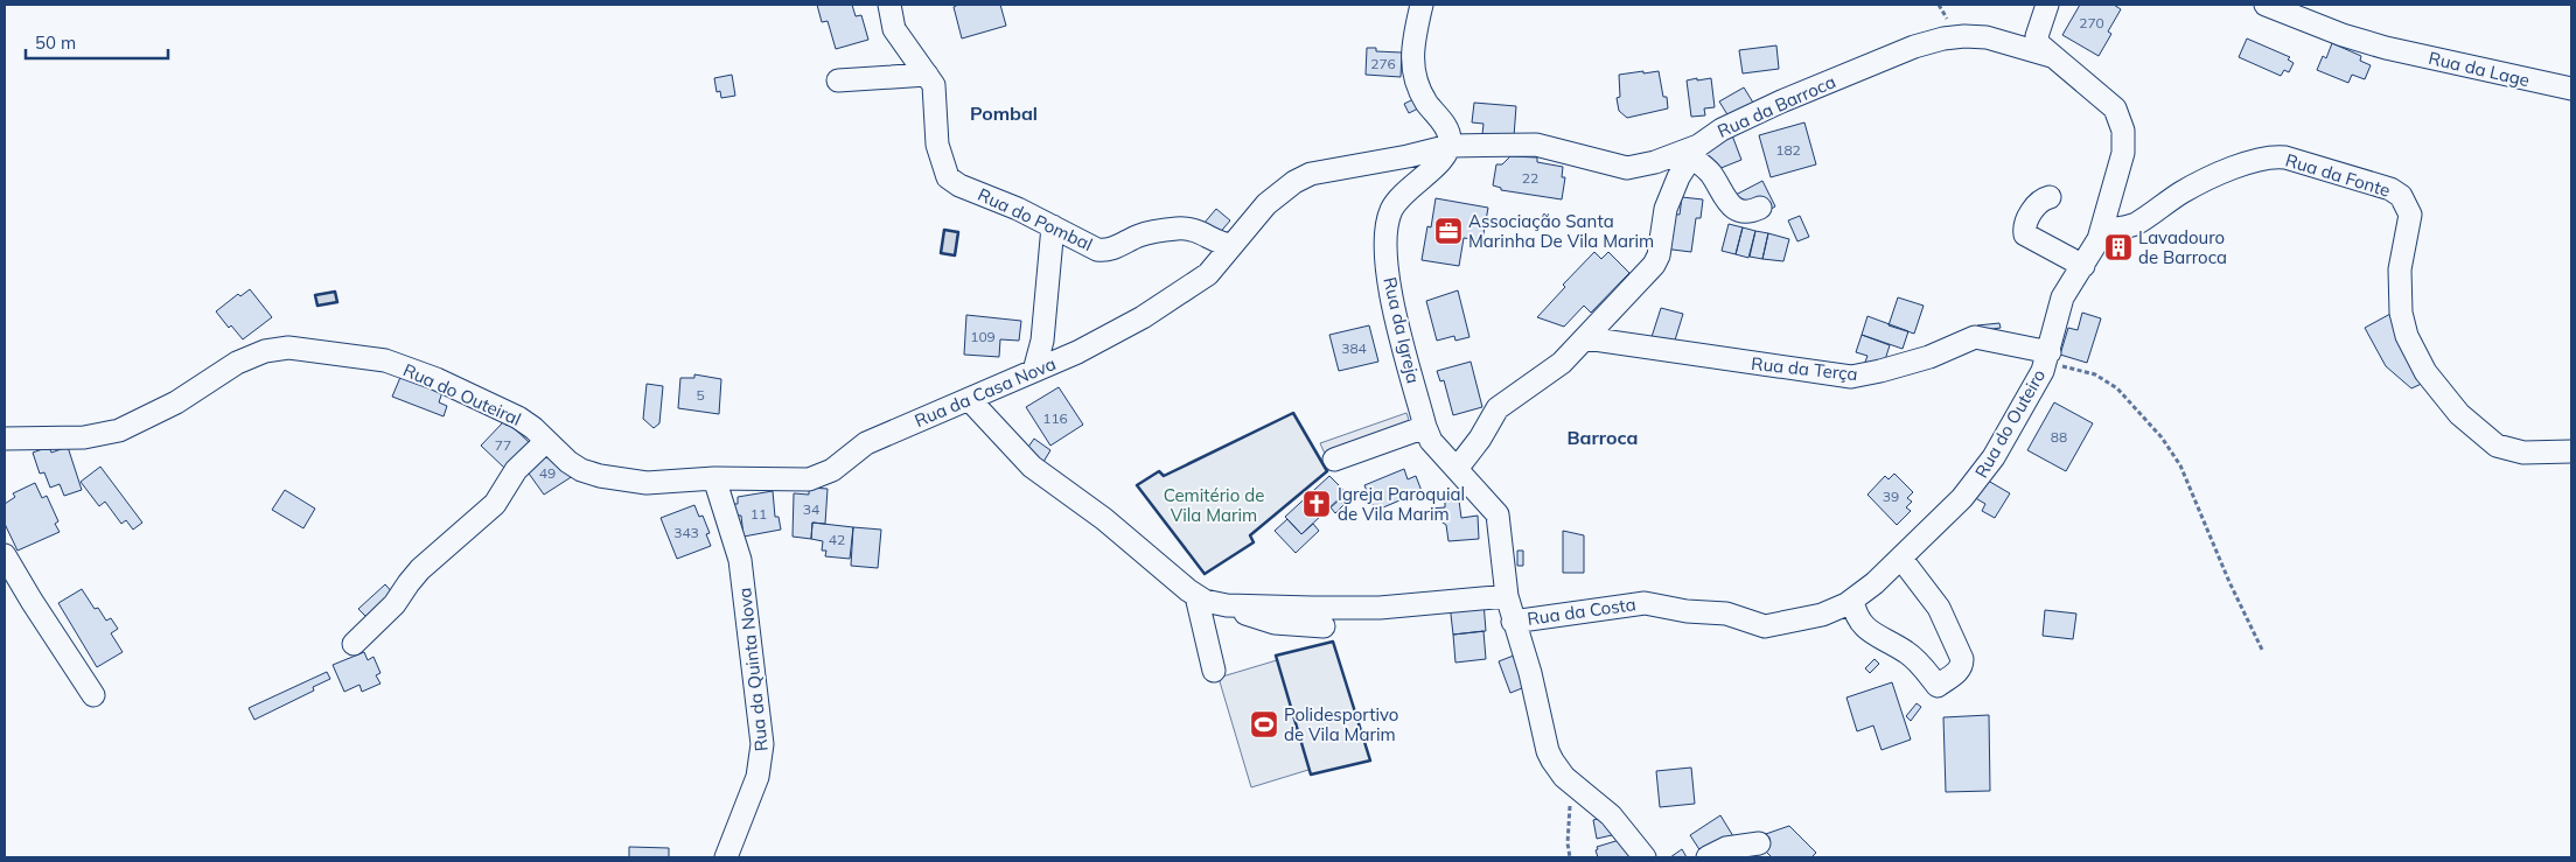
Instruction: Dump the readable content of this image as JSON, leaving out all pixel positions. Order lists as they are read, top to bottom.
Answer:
{
  "streets": {
    "street": [
      "Rua da Lage",
      "Rua da Barroca",
      "Rua da Fonte",
      "Rua do Pombal",
      "Rua da Igreja",
      "Rua da Terça",
      "Rua da Casa Nova",
      "Rua do Outeiral",
      "Rua do Outeiro",
      "Rua da Costa",
      "Rua da Quinta Nova"
    ]
  },
  "crossings": [
    ["Rua da Barroca", "Rua da Igreja"],
    ["Rua da Barroca", "Rua do Outeiro"],
    ["Rua da Fonte", "Rua do Outeiro"],
    ["Rua do Pombal", "Rua da Casa Nova"],
    ["Rua da Igreja", "Rua da Costa"],
    ["Rua da Terça", "Rua do Outeiro"],
    ["Rua da Casa Nova", "Rua do Outeiral"],
    ["Rua da Casa Nova", "Rua da Quinta Nova"],
    ["Rua do Outeiral", "Rua da Quinta Nova"],
    ["Rua do Outeiro", "Rua da Costa"]
  ],
  "districts": ["Pombal", "Barroca"],
  "parks": ["Cemitério de Vila Marim"],
  "places": {
    "office": ["Associação Santa Marinha De Vila Marim"],
    "building": ["Lavadouro de Barroca"],
    "church": ["Igreja Paroquial de Vila Marim"],
    "sports": ["Polidesportivo de Vila Marim"]
  },
  "house_numbers": [
    "270",
    "276",
    "182",
    "22",
    "109",
    "384",
    "5",
    "116",
    "88",
    "77",
    "49",
    "39",
    "34",
    "11",
    "343",
    "42"
  ],
  "scale_bar": "50 m"
}
